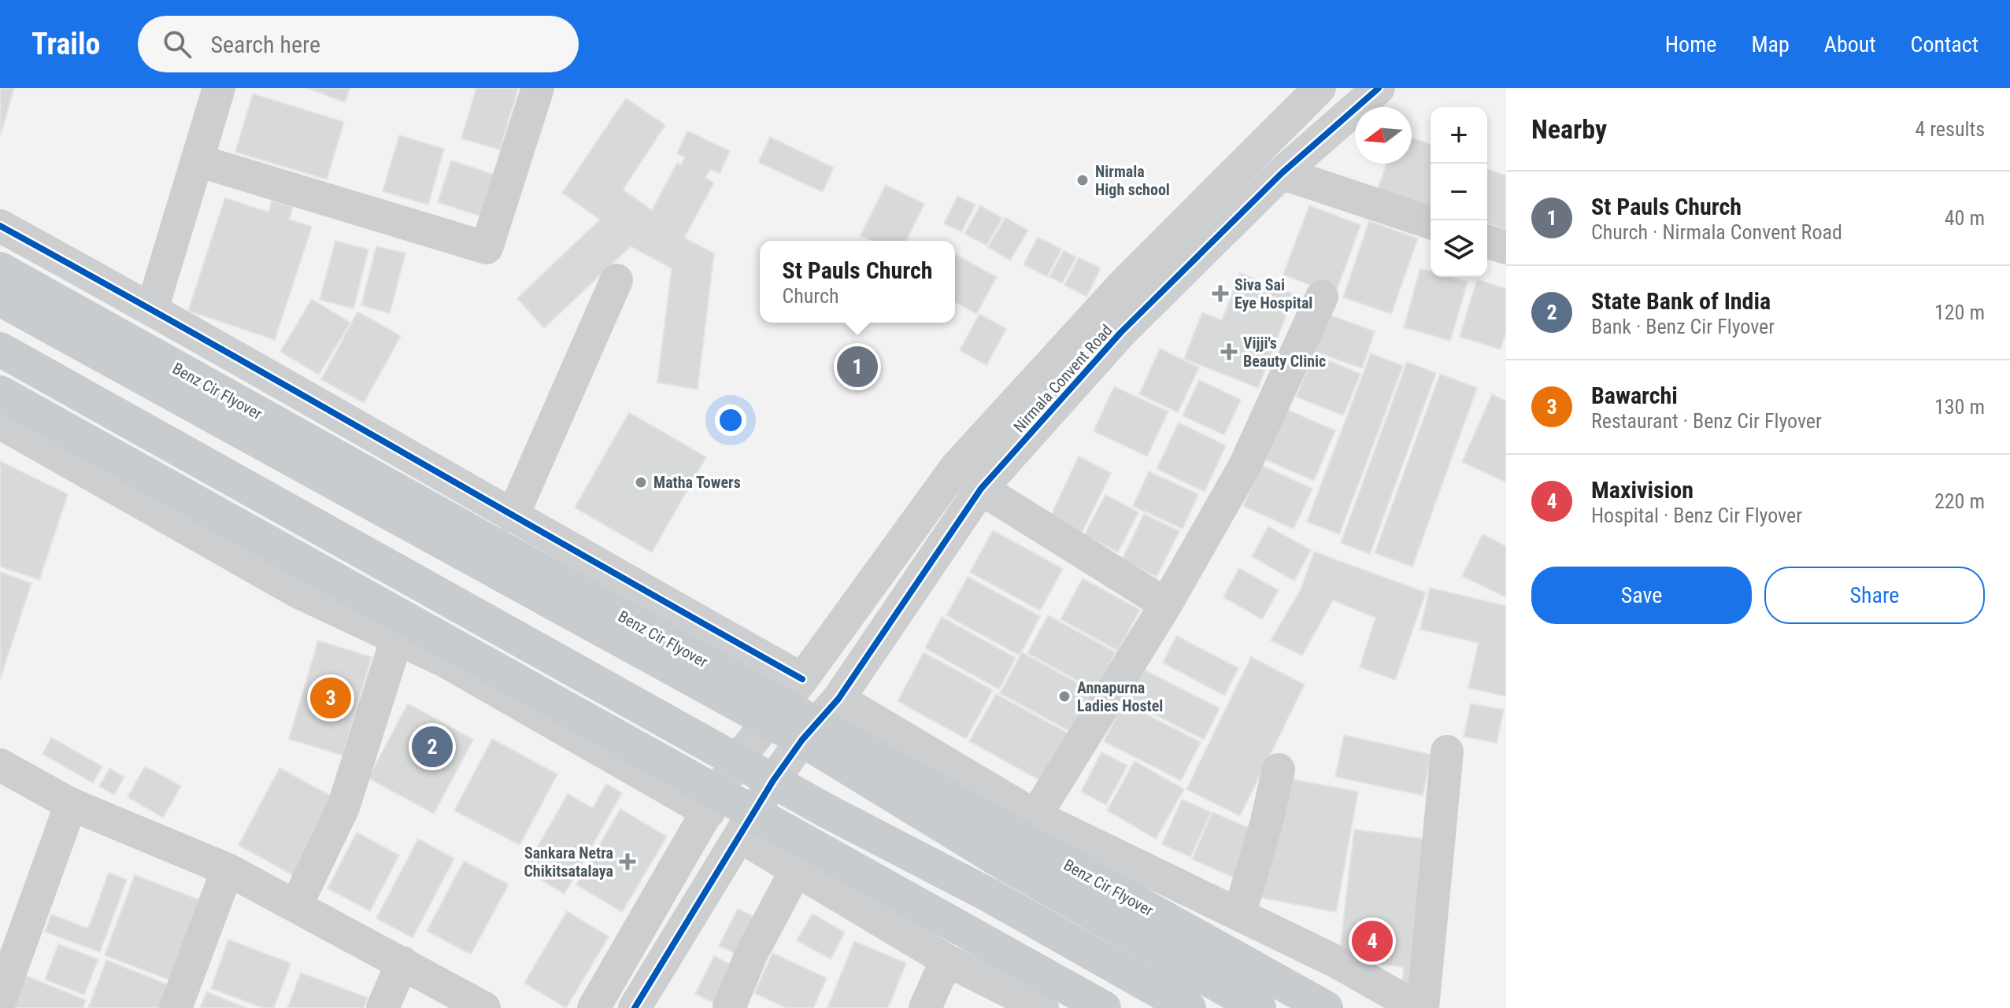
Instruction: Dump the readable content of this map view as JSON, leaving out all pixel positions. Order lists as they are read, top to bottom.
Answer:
{
  "streets": {
    "main road": ["Benz Cir Flyover"],
    "street": ["Nirmala Convent Road"]
  },
  "places": {
    "other": ["Nirmala High school", "Matha Towers", "Annapurna Ladies Hostel"],
    "health": ["Siva Sai Eye Hospital", "Vijji's Beauty Clinic", "Sankara Netra Chikitsatalaya"]
  },
  "north": "left",
  "page": {
    "header": "Trailo",
    "search": "Search here",
    "nav": [
      "Home",
      "Map",
      "About",
      "Contact"
    ],
    "heading": ["Nearby", "4 results"],
    "map_buttons": ["+", "−"],
    "list": [
      {
        "mark": "1",
        "name": "St Pauls Church",
        "note": "Church · Nirmala Convent Road",
        "value": "40 m"
      },
      {
        "mark": "2",
        "name": "State Bank of India",
        "note": "Bank · Benz Cir Flyover",
        "value": "120 m"
      },
      {
        "mark": "3",
        "name": "Bawarchi",
        "note": "Restaurant · Benz Cir Flyover",
        "value": "130 m"
      },
      {
        "mark": "4",
        "name": "Maxivision",
        "note": "Hospital · Benz Cir Flyover",
        "value": "220 m"
      }
    ],
    "popup": ["St Pauls Church", "Church"],
    "pins": [
      "1",
      "3",
      "2",
      "4"
    ],
    "buttons": ["Save", "Share"]
  }
}
